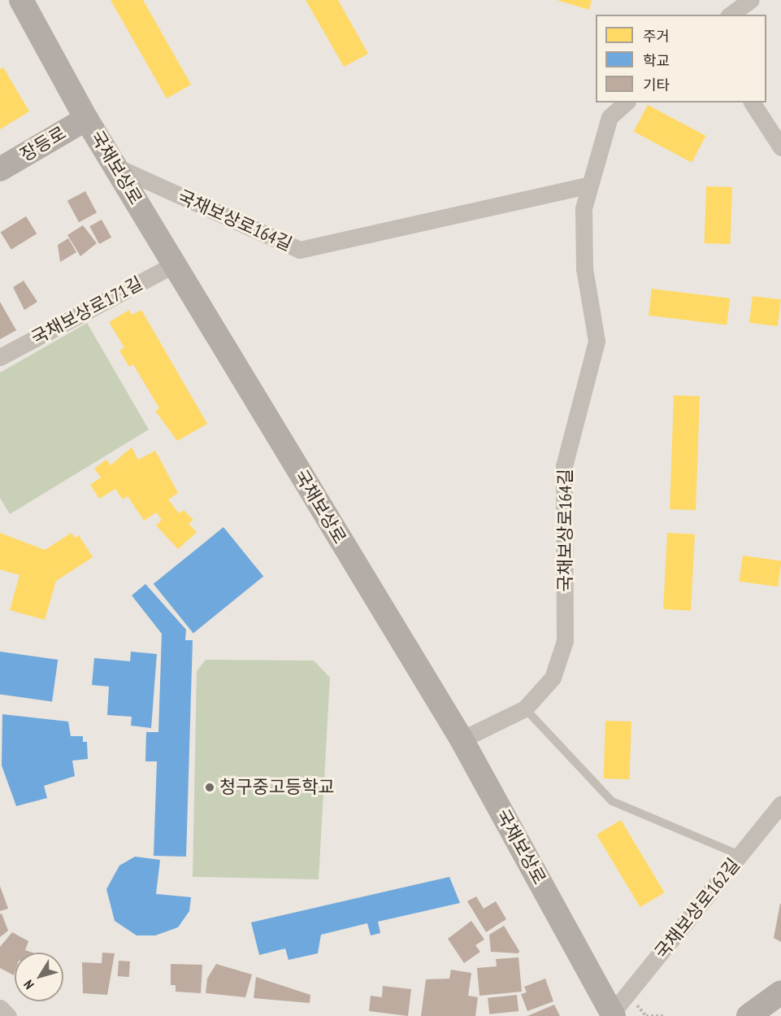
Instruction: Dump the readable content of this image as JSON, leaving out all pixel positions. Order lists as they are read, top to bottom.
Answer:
{
  "streets": {
    "main road": ["장등로", "국채보상로"],
    "street": ["국채보상로164길", "국채보상로171길", "국채보상로162길"]
  },
  "crossings": [
    ["장등로", "국채보상로"],
    ["국채보상로", "국채보상로164길"],
    ["국채보상로", "국채보상로171길"],
    ["국채보상로", "국채보상로162길"]
  ],
  "places": ["청구중고등학교"],
  "legend": ["주거", "학교", "기타"],
  "north": "bottom left"
}
